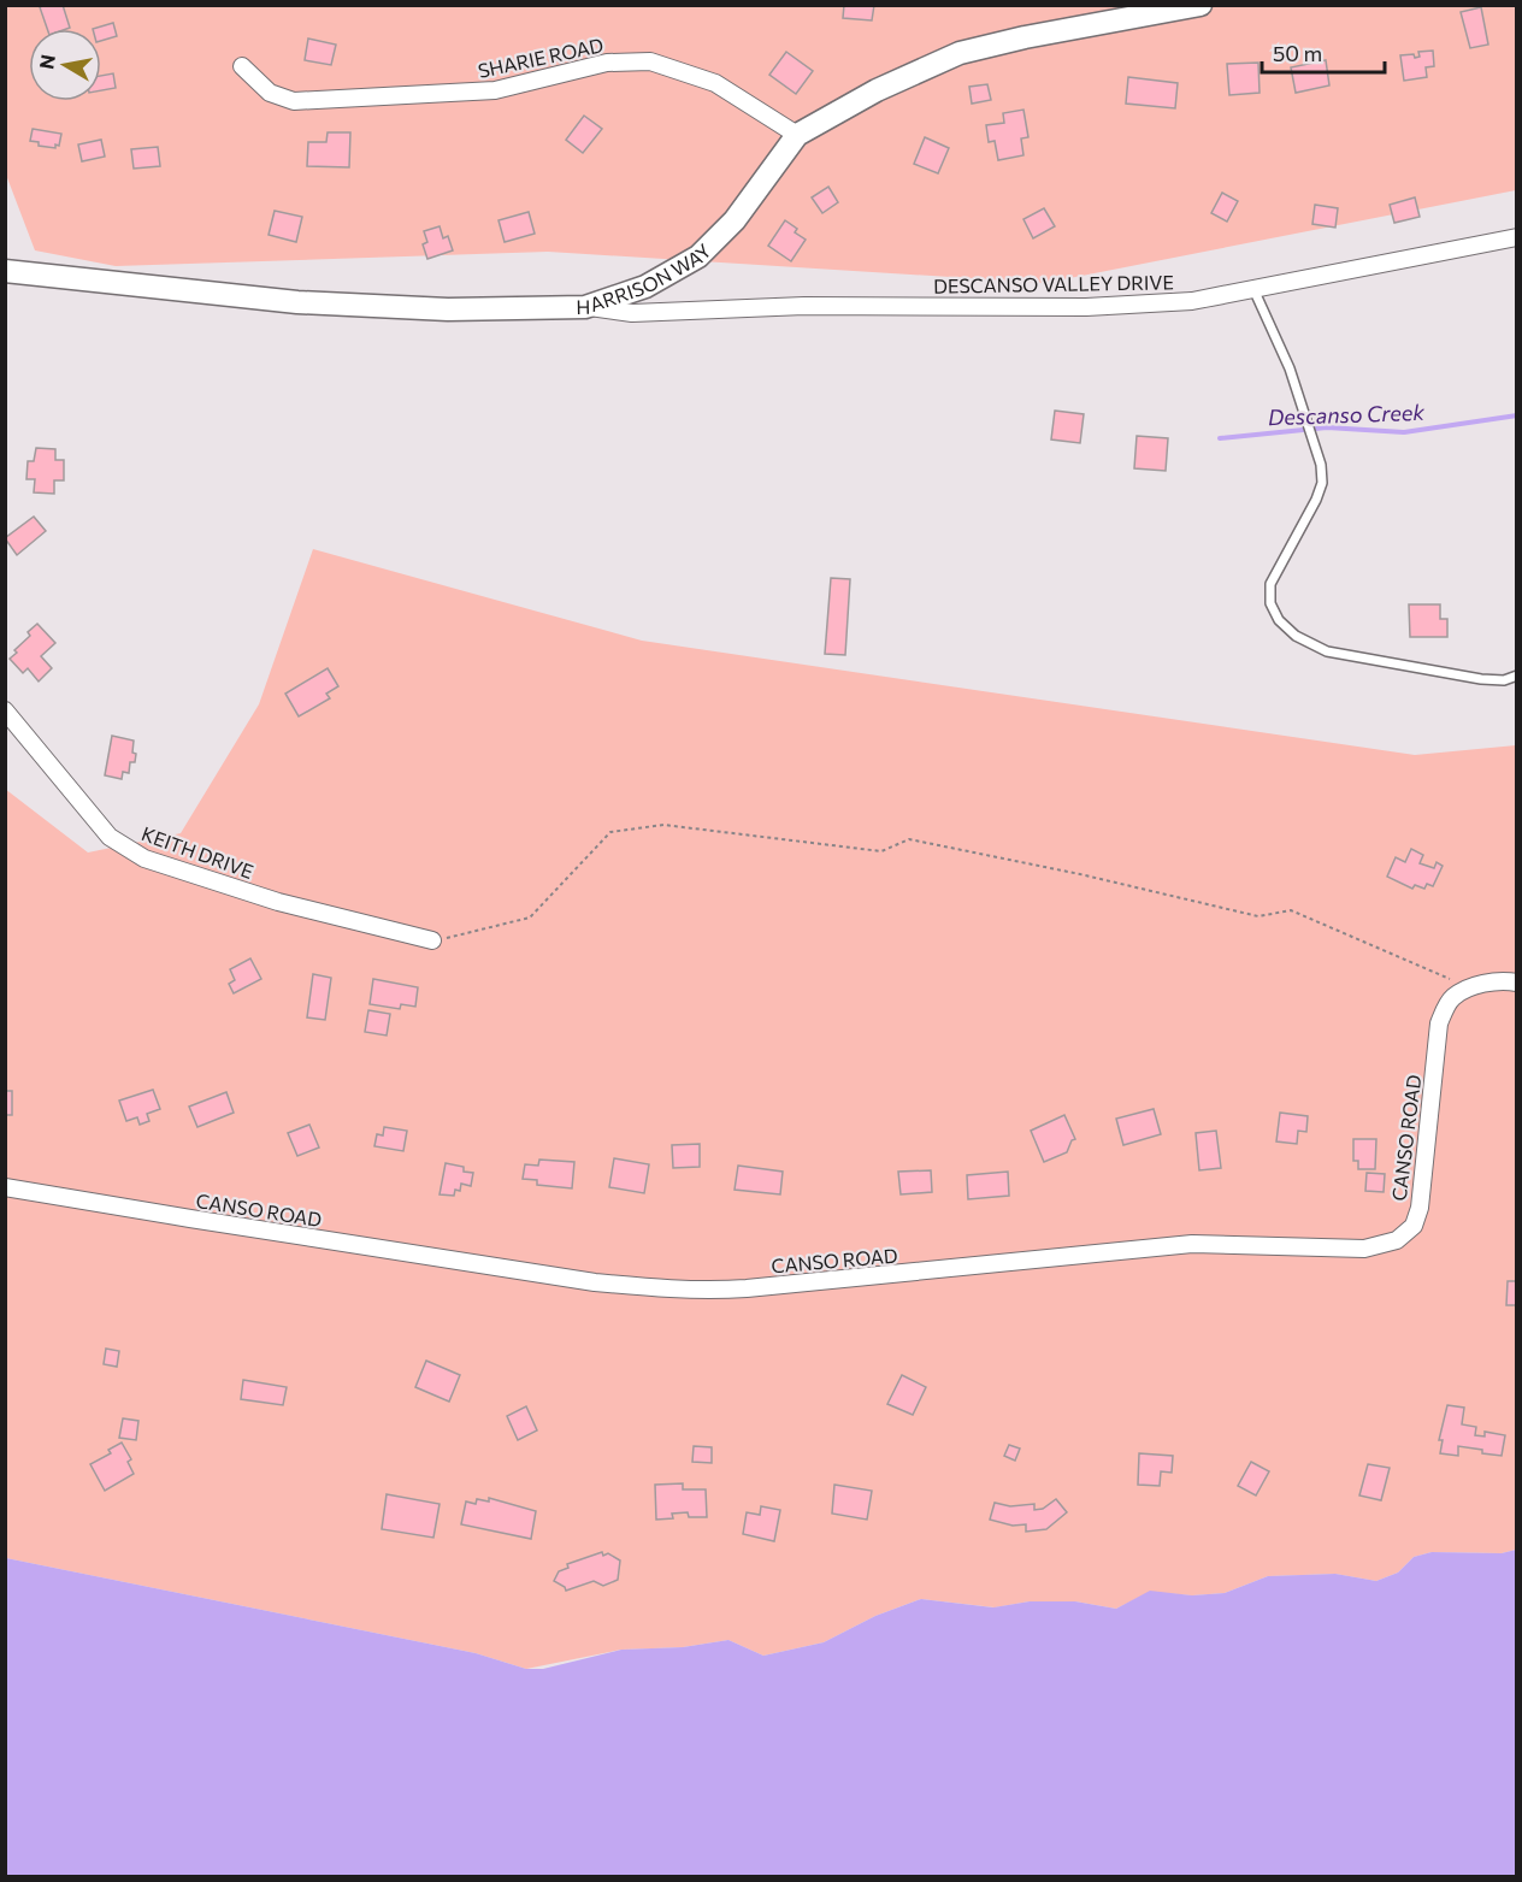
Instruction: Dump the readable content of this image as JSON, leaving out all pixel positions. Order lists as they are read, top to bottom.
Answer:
{
  "streets": {
    "street": [
      "SHARIE ROAD",
      "HARRISON WAY",
      "DESCANSO VALLEY DRIVE",
      "KEITH DRIVE",
      "CANSO ROAD"
    ]
  },
  "crossings": [
    ["SHARIE ROAD", "HARRISON WAY"],
    ["HARRISON WAY", "DESCANSO VALLEY DRIVE"]
  ],
  "water": ["Descanso Creek"],
  "scale_bar": "50 m",
  "north": "left"
}
